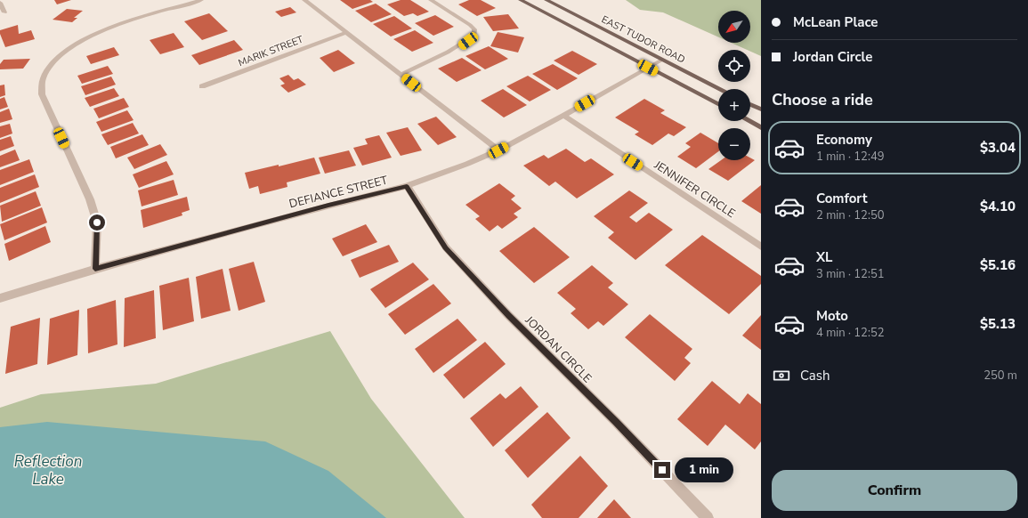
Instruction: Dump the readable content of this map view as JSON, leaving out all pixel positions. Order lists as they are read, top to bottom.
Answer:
{
  "streets": {
    "main road": ["EAST TUDOR ROAD"],
    "street": [
      "MARIK STREET",
      "JENNIFER CIRCLE",
      "DEFIANCE STREET",
      "JORDAN CIRCLE"
    ]
  },
  "crossings": [
    ["EAST TUDOR ROAD", "DEFIANCE STREET"],
    ["JENNIFER CIRCLE", "DEFIANCE STREET"],
    ["DEFIANCE STREET", "JORDAN CIRCLE"]
  ],
  "water": ["Reflection Lake"],
  "north": "bottom left",
  "page": {
    "banner": ["McLean Place", "Jordan Circle"],
    "map_buttons": ["+", "−"],
    "heading": "Choose a ride",
    "list": [
      {
        "name": "Economy",
        "note": "1 min · 12:49",
        "value": "$3.04"
      },
      {
        "name": "Comfort",
        "note": "2 min · 12:50",
        "value": "$4.10"
      },
      {
        "name": "XL",
        "note": "3 min · 12:51",
        "value": "$5.16"
      },
      {
        "name": "Moto",
        "note": "4 min · 12:52",
        "value": "$5.13"
      }
    ],
    "pay": ["Cash", "250 m"],
    "bubble": "1 min",
    "buttons": "Confirm"
  }
}
